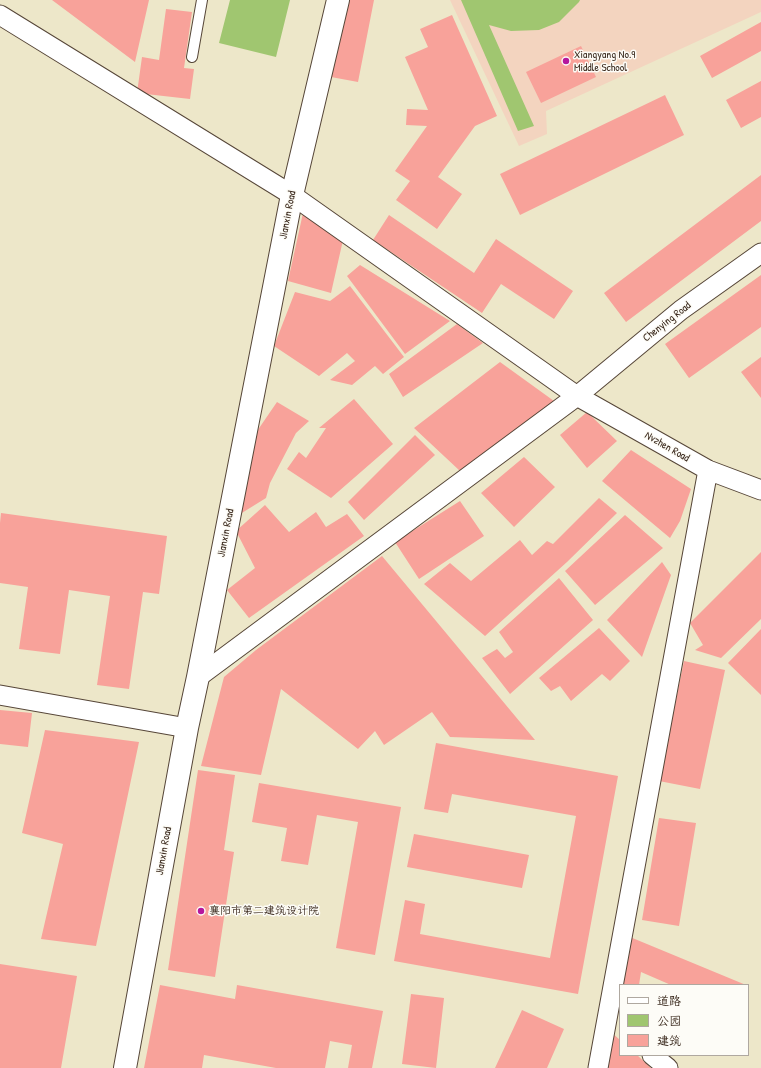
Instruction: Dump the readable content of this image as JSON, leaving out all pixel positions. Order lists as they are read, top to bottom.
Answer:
{
  "streets": {
    "street": ["Jianxin Road", "Chenying Road", "Nvzhen Road"]
  },
  "crossings": [
    ["Jianxin Road", "Chenying Road"],
    ["Jianxin Road", "Nvzhen Road"],
    ["Chenying Road", "Nvzhen Road"]
  ],
  "places": ["Xiangyang No.9 Middle School", "襄阳市第二建筑设计院"],
  "legend": ["道路", "公园", "建筑"]
}
